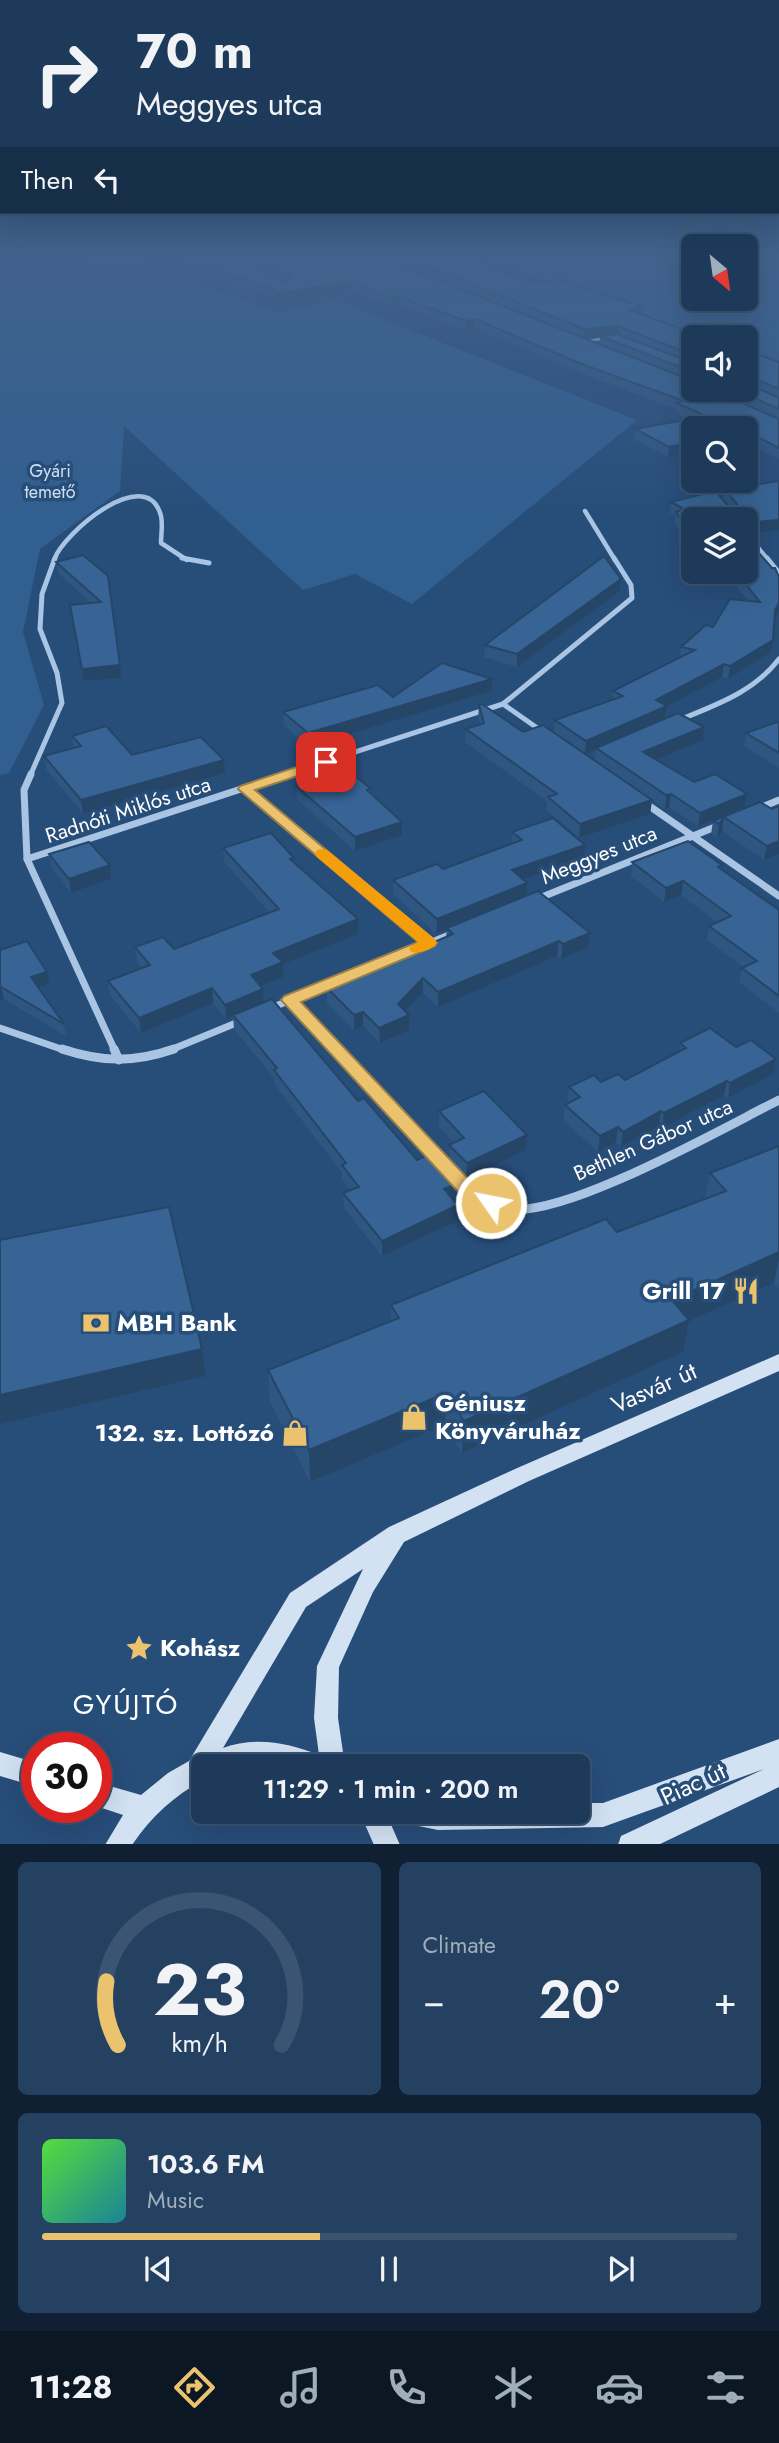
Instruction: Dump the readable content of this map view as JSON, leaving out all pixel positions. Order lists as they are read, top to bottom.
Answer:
{
  "streets": {
    "street": [
      "Radnóti Miklós utca",
      "Meggyes utca",
      "Bethlen Gábor utca",
      "Vasvár út",
      "Piac út"
    ]
  },
  "districts": ["GYÚJTÓ"],
  "parks": ["Gyári temető"],
  "places": {
    "restaurant": ["Grill 17"],
    "bank": ["MBH Bank"],
    "shop": ["Géniusz Könyváruház", "132. sz. Lottózó"],
    "place": ["Kohász"]
  },
  "north": "bottom right",
  "page": {
    "turn": ["70 m", "Meggyes utca"],
    "then": "Then",
    "limit": "30",
    "trip": "11:29 · 1 min · 200 m",
    "tile": "Climate",
    "heat": ["−", "20°", "+"],
    "song": ["103.6 FM", "Music"],
    "tabs": "11:28",
    "gauge": ["23", "km/h"]
  }
}
